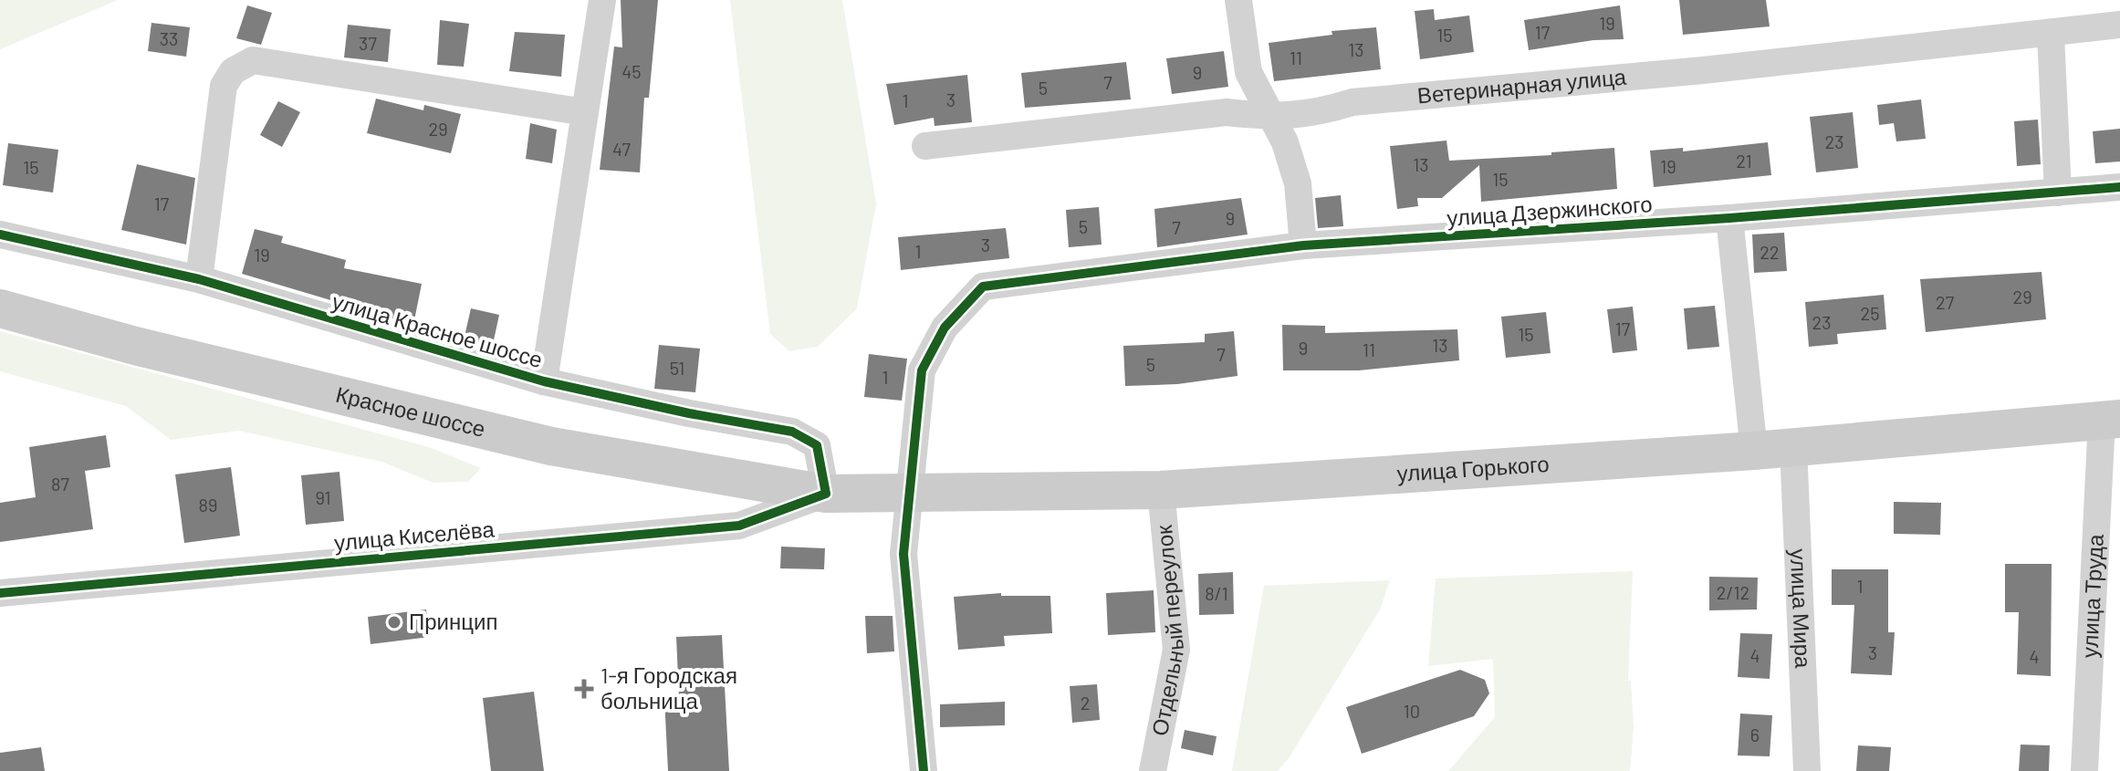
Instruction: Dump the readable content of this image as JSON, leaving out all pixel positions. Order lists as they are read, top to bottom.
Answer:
{
  "streets": {
    "main road": ["Красное шоссе", "улица Горького"],
    "street": [
      "Ветеринарная улица",
      "улица Дзержинского",
      "улица Красное шоссе",
      "улица Киселёва",
      "улица Труда",
      "улица Мира",
      "Отдельный переулок"
    ]
  },
  "crossings": [
    ["улица Дзержинского", "улица Горького"],
    ["улица Красное шоссе", "Красное шоссе"],
    ["улица Красное шоссе", "улица Горького"],
    ["улица Красное шоссе", "улица Киселёва"],
    ["Красное шоссе", "улица Горького"],
    ["Красное шоссе", "улица Киселёва"],
    ["улица Горького", "улица Киселёва"],
    ["улица Горького", "улица Труда"],
    ["улица Горького", "улица Мира"],
    ["улица Горького", "Отдельный переулок"]
  ],
  "places": {
    "other": ["Принцип"],
    "health": ["1-я Городская больница"]
  },
  "house_numbers": [
    "19",
    "17",
    "15",
    "33",
    "37",
    "13",
    "11",
    "45",
    "9",
    "7",
    "5",
    "3",
    "1",
    "29",
    "23",
    "47",
    "21",
    "13",
    "19",
    "15",
    "15",
    "17",
    "9",
    "5",
    "7",
    "3",
    "1",
    "22",
    "19",
    "29",
    "27",
    "25",
    "23",
    "17",
    "15",
    "13",
    "9",
    "11",
    "7",
    "5",
    "51",
    "1",
    "87",
    "91",
    "89",
    "1",
    "2/12",
    "8/1",
    "3",
    "4",
    "4",
    "2",
    "10",
    "6"
  ]
}
